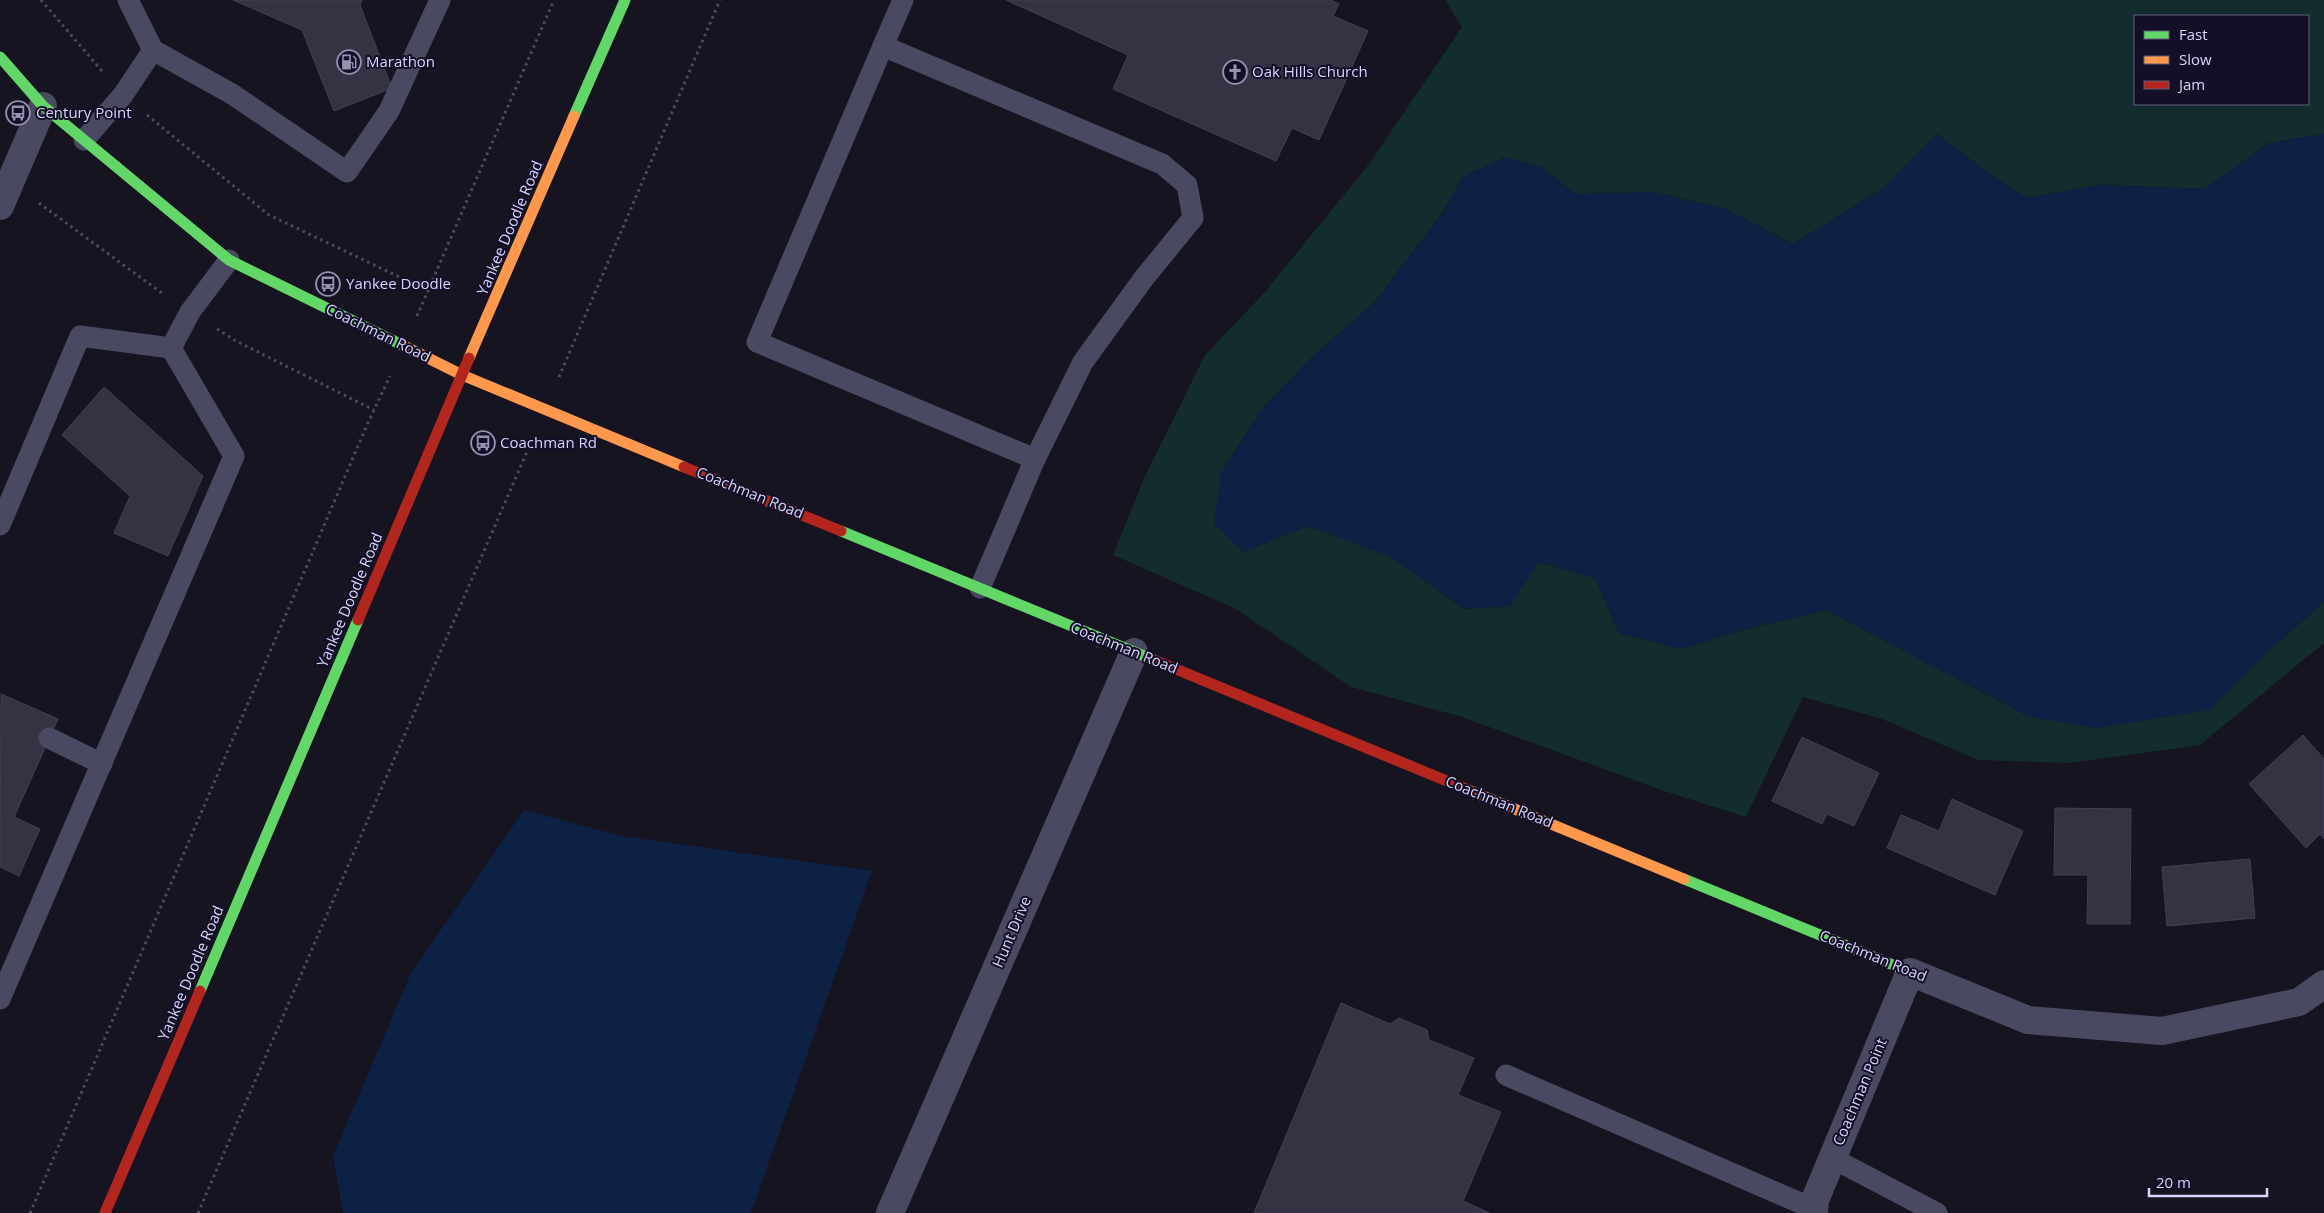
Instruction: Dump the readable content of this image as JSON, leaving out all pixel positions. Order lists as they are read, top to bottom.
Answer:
{
  "streets": {
    "street": [
      "Yankee Doodle Road",
      "Coachman Road",
      "Hunt Drive",
      "Coachman Point"
    ]
  },
  "crossings": [
    ["Yankee Doodle Road", "Coachman Road"],
    ["Coachman Road", "Hunt Drive"],
    ["Coachman Road", "Coachman Point"]
  ],
  "places": {
    "fuel station": ["Marathon"],
    "church": ["Oak Hills Church"],
    "bus stop": ["Century Point", "Yankee Doodle", "Coachman Rd"]
  },
  "legend": ["Fast", "Slow", "Jam"],
  "scale_bar": "20 m"
}
